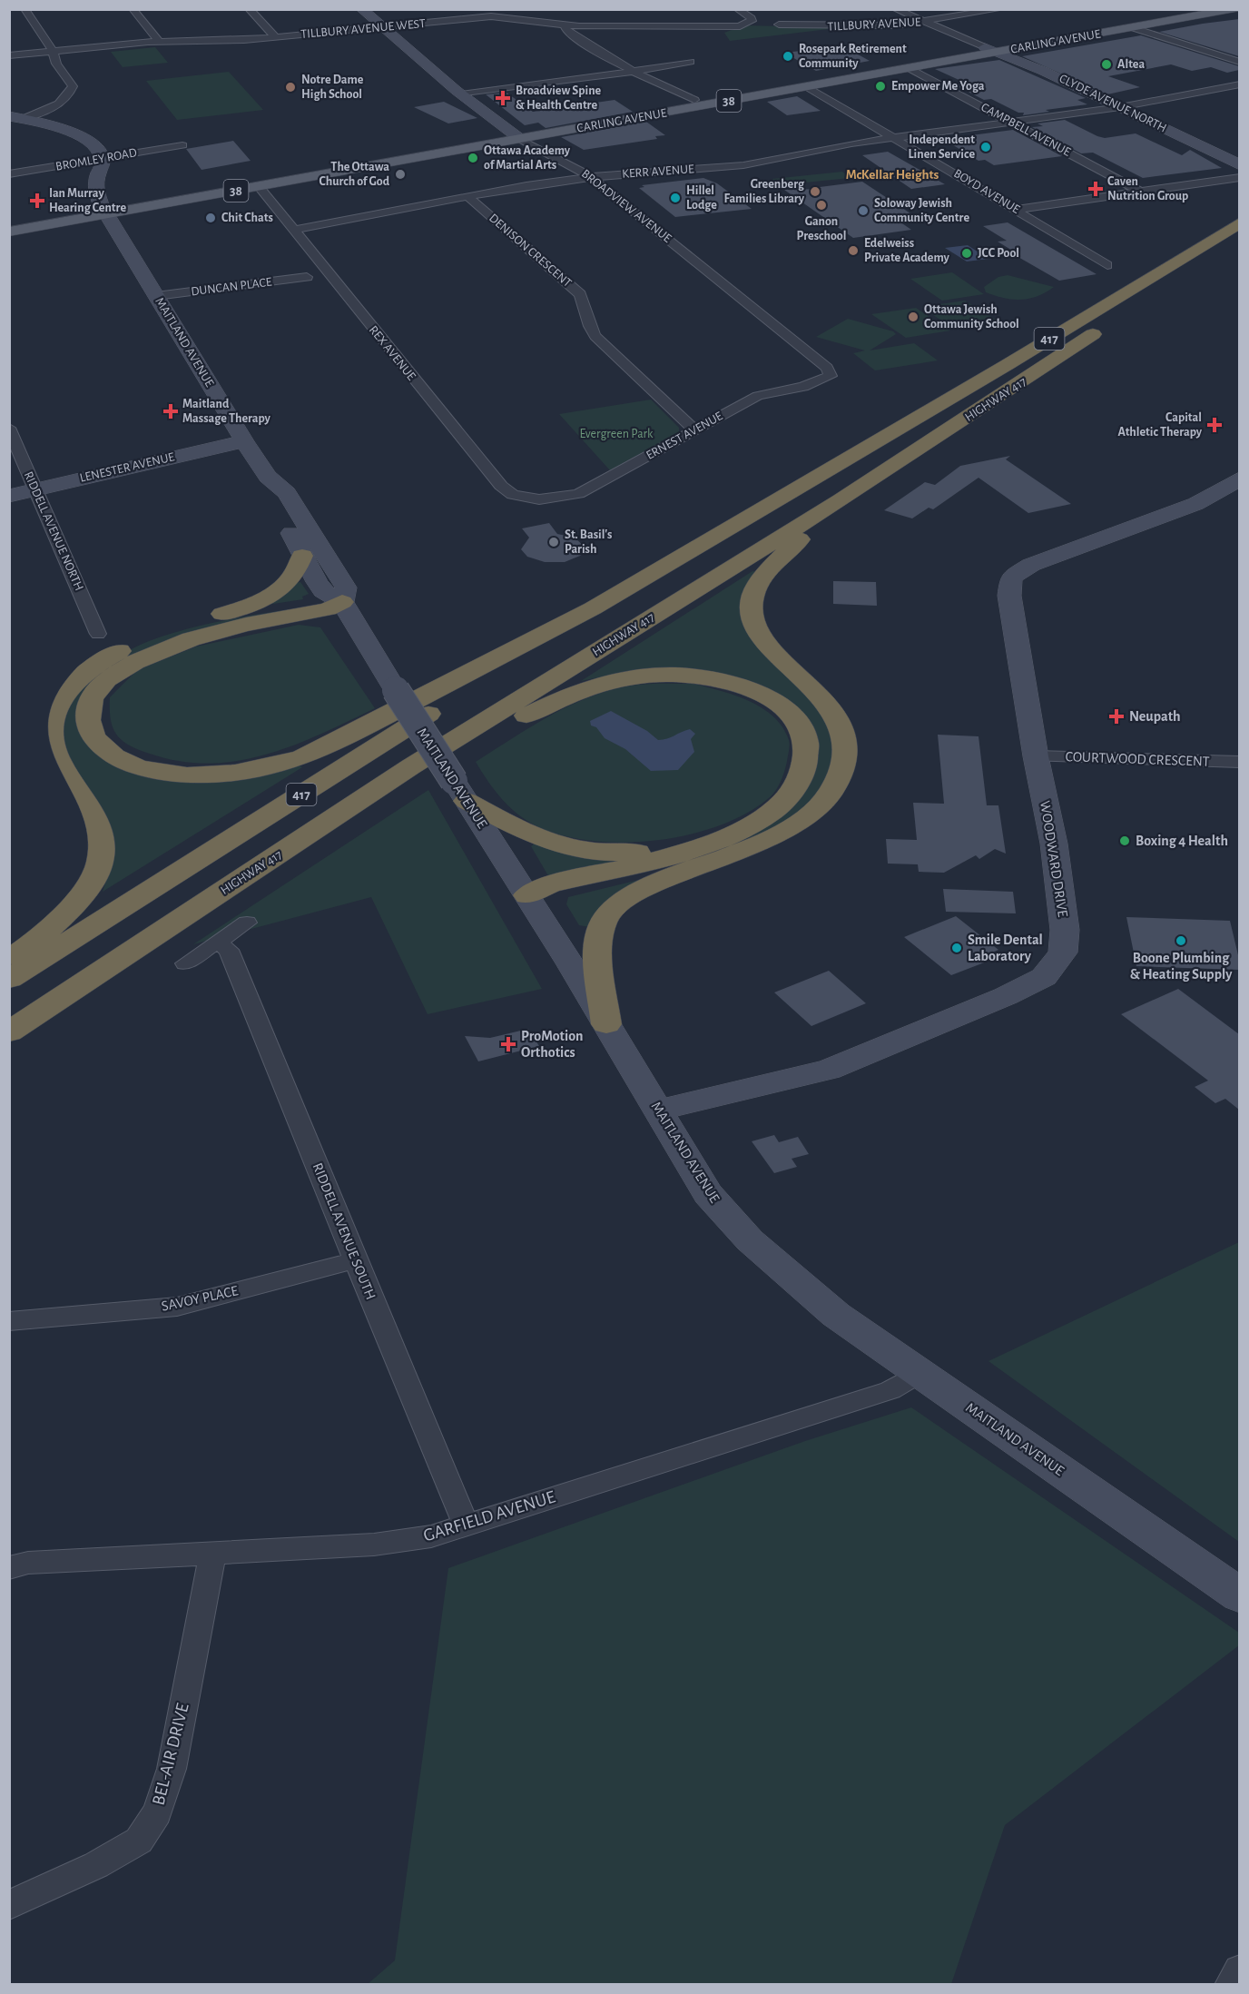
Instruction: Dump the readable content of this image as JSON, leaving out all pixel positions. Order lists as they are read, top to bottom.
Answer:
{
  "streets": {
    "highway": ["417", "HIGHWAY 417"],
    "main road": ["CARLING AVENUE", "38"],
    "street": [
      "TILLBURY AVENUE",
      "TILLBURY AVENUE WEST",
      "CLYDE AVENUE NORTH",
      "CAMPBELL AVENUE",
      "BROMLEY ROAD",
      "KERR AVENUE",
      "BOYD AVENUE",
      "BROADVIEW AVENUE",
      "DENISON CRESCENT",
      "DUNCAN PLACE",
      "MAITLAND AVENUE",
      "REX AVENUE",
      "ERNEST AVENUE",
      "LENESTER AVENUE",
      "RIDDELL AVENUE NORTH",
      "COURTWOOD CRESCENT",
      "WOODWARD DRIVE",
      "RIDDELL AVENUE SOUTH",
      "SAVOY PLACE",
      "GARFIELD AVENUE",
      "BEL-AIR DRIVE"
    ]
  },
  "crossings": [
    ["TILLBURY AVENUE WEST", "BROADVIEW AVENUE"],
    ["CARLING AVENUE", "CLYDE AVENUE NORTH"],
    ["CARLING AVENUE", "CAMPBELL AVENUE"],
    ["CARLING AVENUE", "BOYD AVENUE"],
    ["CARLING AVENUE", "BROADVIEW AVENUE"],
    ["CARLING AVENUE", "MAITLAND AVENUE"],
    ["CARLING AVENUE", "REX AVENUE"],
    ["CLYDE AVENUE NORTH", "KERR AVENUE"],
    ["CAMPBELL AVENUE", "KERR AVENUE"],
    ["BROMLEY ROAD", "MAITLAND AVENUE"],
    ["KERR AVENUE", "BOYD AVENUE"],
    ["KERR AVENUE", "BROADVIEW AVENUE"],
    ["KERR AVENUE", "DENISON CRESCENT"],
    ["KERR AVENUE", "REX AVENUE"],
    ["BROADVIEW AVENUE", "ERNEST AVENUE"],
    ["DENISON CRESCENT", "ERNEST AVENUE"],
    ["DUNCAN PLACE", "MAITLAND AVENUE"],
    ["MAITLAND AVENUE", "LENESTER AVENUE"],
    ["MAITLAND AVENUE", "WOODWARD DRIVE"],
    ["MAITLAND AVENUE", "GARFIELD AVENUE"],
    ["REX AVENUE", "ERNEST AVENUE"],
    ["LENESTER AVENUE", "RIDDELL AVENUE NORTH"],
    ["COURTWOOD CRESCENT", "WOODWARD DRIVE"],
    ["RIDDELL AVENUE SOUTH", "SAVOY PLACE"],
    ["RIDDELL AVENUE SOUTH", "GARFIELD AVENUE"],
    ["GARFIELD AVENUE", "BEL-AIR DRIVE"]
  ],
  "districts": ["McKellar Heights"],
  "parks": ["Evergreen Park"],
  "places": {
    "other": [
      "Rosepark Retirement Community",
      "Altea",
      "Empower Me Yoga",
      "Notre Dame High School",
      "Independent Linen Service",
      "Ottawa Academy of Martial Arts",
      "The Ottawa Church of God",
      "Greenberg Families Library",
      "Hillel Lodge",
      "Ganon Preschool",
      "Soloway Jewish Community Centre",
      "Chit Chats",
      "Edelweiss Private Academy",
      "JCC Pool",
      "Ottawa Jewish Community School",
      "St. Basil's Parish",
      "Boxing 4 Health",
      "Boone Plumbing & Heating Supply",
      "Smile Dental Laboratory"
    ],
    "health": [
      "Broadview Spine & Health Centre",
      "Caven Nutrition Group",
      "Ian Murray Hearing Centre",
      "Maitland Massage Therapy",
      "Capital Athletic Therapy",
      "Neupath",
      "ProMotion Orthotics"
    ]
  }
}
